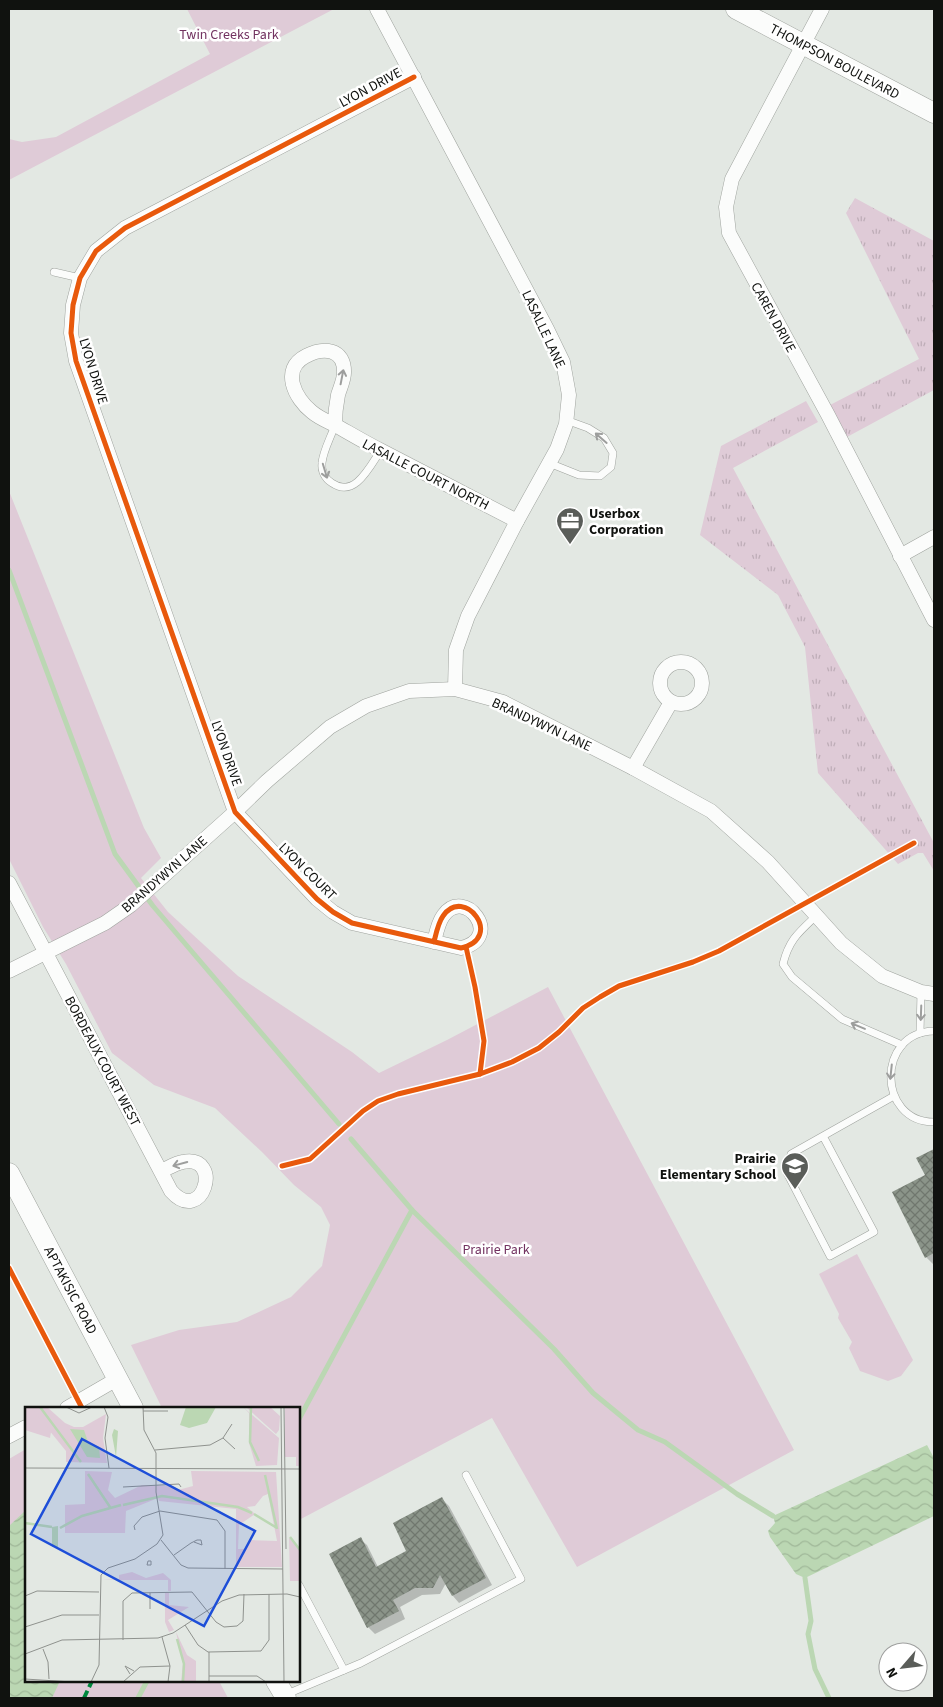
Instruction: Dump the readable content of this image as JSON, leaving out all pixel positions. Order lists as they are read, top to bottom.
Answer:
{
  "streets": {
    "main road": ["THOMPSON BOULEVARD", "APTAKISIC ROAD"],
    "street": [
      "LYON DRIVE",
      "CAREN DRIVE",
      "LASALLE LANE",
      "LASALLE COURT NORTH",
      "BRANDYWYN LANE",
      "LYON COURT",
      "BORDEAUX COURT WEST"
    ]
  },
  "crossings": [
    ["THOMPSON BOULEVARD", "CAREN DRIVE"],
    ["LYON DRIVE", "LASALLE LANE"],
    ["LYON DRIVE", "BRANDYWYN LANE"],
    ["LYON DRIVE", "LYON COURT"],
    ["LASALLE LANE", "LASALLE COURT NORTH"],
    ["LASALLE LANE", "BRANDYWYN LANE"],
    ["BRANDYWYN LANE", "LYON COURT"],
    ["BRANDYWYN LANE", "BORDEAUX COURT WEST"]
  ],
  "parks": ["Twin Creeks Park", "Prairie Park"],
  "places": {
    "office": ["Userbox Corporation"],
    "school or university": ["Prairie Elementary School"]
  },
  "north": "bottom left"
}
